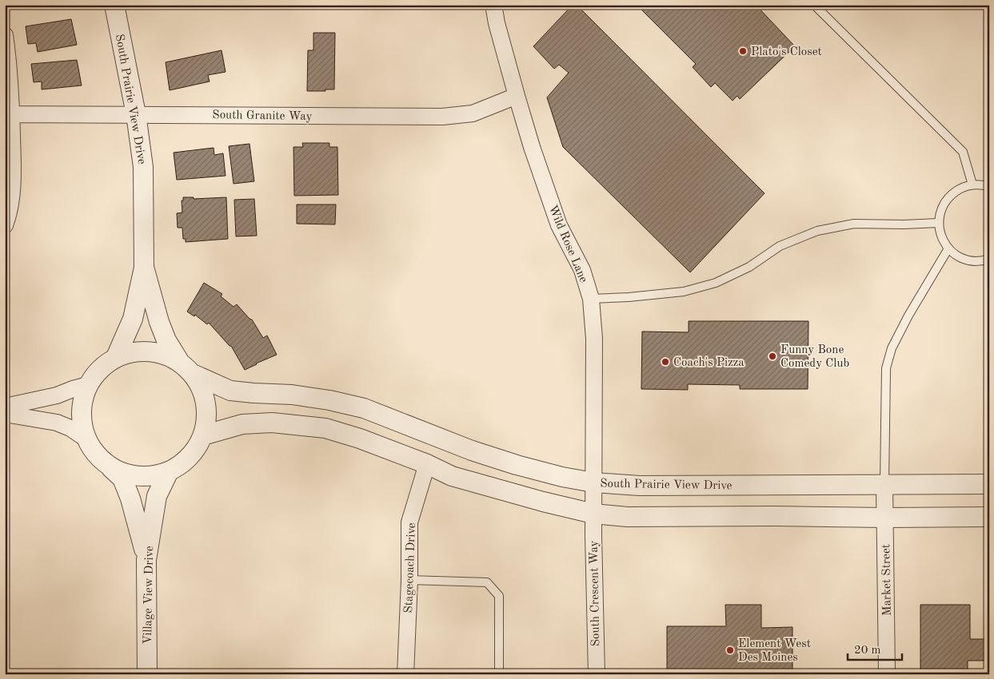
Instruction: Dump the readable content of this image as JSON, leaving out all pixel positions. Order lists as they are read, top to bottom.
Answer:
{
  "streets": {
    "street": [
      "South Prairie View Drive",
      "South Granite Way",
      "Wild Rose Lane",
      "Stagecoach Drive",
      "Market Street",
      "South Crescent Way",
      "Village View Drive"
    ]
  },
  "crossings": [
    ["South Prairie View Drive", "South Granite Way"],
    ["South Prairie View Drive", "Wild Rose Lane"],
    ["South Prairie View Drive", "Market Street"],
    ["South Prairie View Drive", "Village View Drive"],
    ["South Granite Way", "Wild Rose Lane"],
    ["Wild Rose Lane", "South Crescent Way"]
  ],
  "places": [
    "Plato's Closet",
    "Funny Bone Comedy Club",
    "Coach's Pizza",
    "Element West Des Moines"
  ],
  "scale_bar": "20 m"
}
